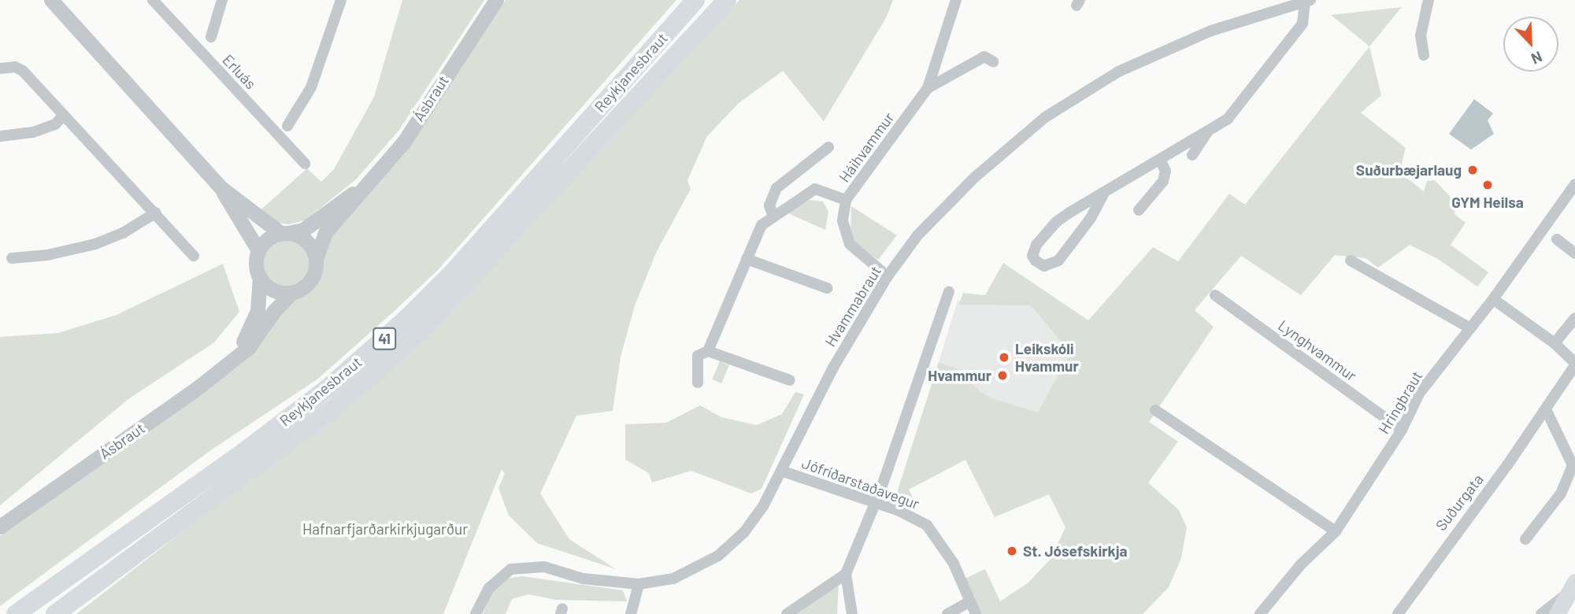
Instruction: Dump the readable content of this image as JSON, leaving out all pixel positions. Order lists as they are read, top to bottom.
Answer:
{
  "streets": {
    "highway": ["Reykjanesbraut", "41"],
    "street": [
      "Erluás",
      "Ásbraut",
      "Háihvammur",
      "Hvammabraut",
      "Lynghvammur",
      "Hringbraut",
      "Jófríðarstaðavegur",
      "Suðurgata"
    ]
  },
  "crossings": [
    ["Háihvammur", "Hvammabraut"],
    ["Hvammabraut", "Jófríðarstaðavegur"],
    ["Lynghvammur", "Hringbraut"],
    ["Hringbraut", "Suðurgata"]
  ],
  "parks": ["Hafnarfjarðarkirkjugarður"],
  "places": [
    "Suðurbæjarlaug",
    "GYM Heilsa",
    "Leikskóli Hvammur",
    "Hvammur",
    "St. Jósefskirkja"
  ],
  "north": "bottom right"
}
